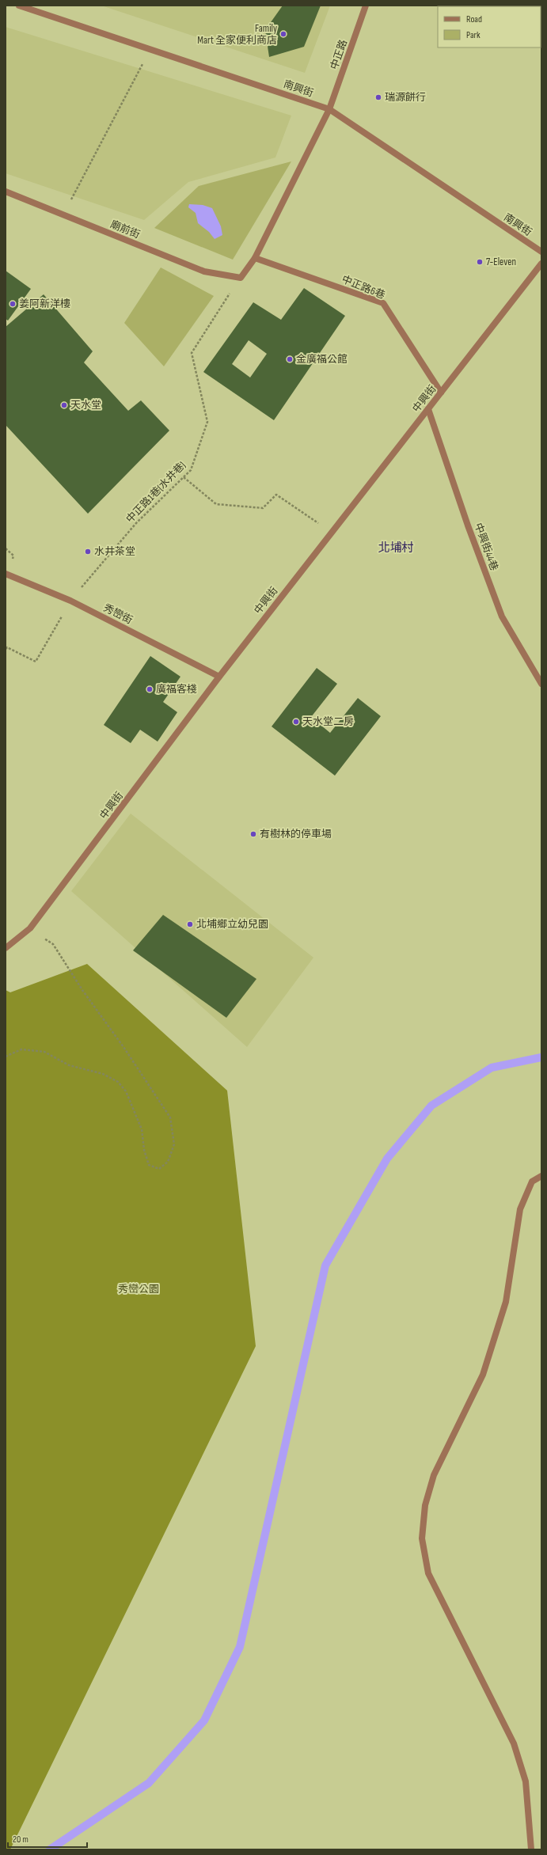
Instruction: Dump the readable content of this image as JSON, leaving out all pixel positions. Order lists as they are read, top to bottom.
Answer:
{
  "streets": {
    "street": [
      "中正路",
      "南興街",
      "廟前街",
      "中正路6巷",
      "中興街",
      "中興街44巷",
      "秀巒街"
    ],
    "path": ["中正路1巷(水井巷)"]
  },
  "crossings": [
    ["中正路", "南興街"],
    ["中正路", "廟前街"],
    ["中正路", "中正路6巷"],
    ["中正路", "中正路1巷(水井巷)"],
    ["廟前街", "中正路1巷(水井巷)"],
    ["中正路6巷", "中興街"],
    ["中興街", "中興街44巷"],
    ["中興街", "秀巒街"],
    ["中正路1巷(水井巷)", "秀巒街"]
  ],
  "districts": ["北埔村"],
  "parks": ["秀巒公園"],
  "places": [
    "Family Mart 全家便利商店",
    "瑞源餅行",
    "7-Eleven",
    "姜阿新洋樓",
    "金廣福公館",
    "天水堂",
    "水井茶堂",
    "廣福客棧",
    "天水堂二房",
    "有樹林的停車場",
    "北埔鄉立幼兒園"
  ],
  "legend": ["Road", "Park"],
  "scale_bar": "20 m"
}
